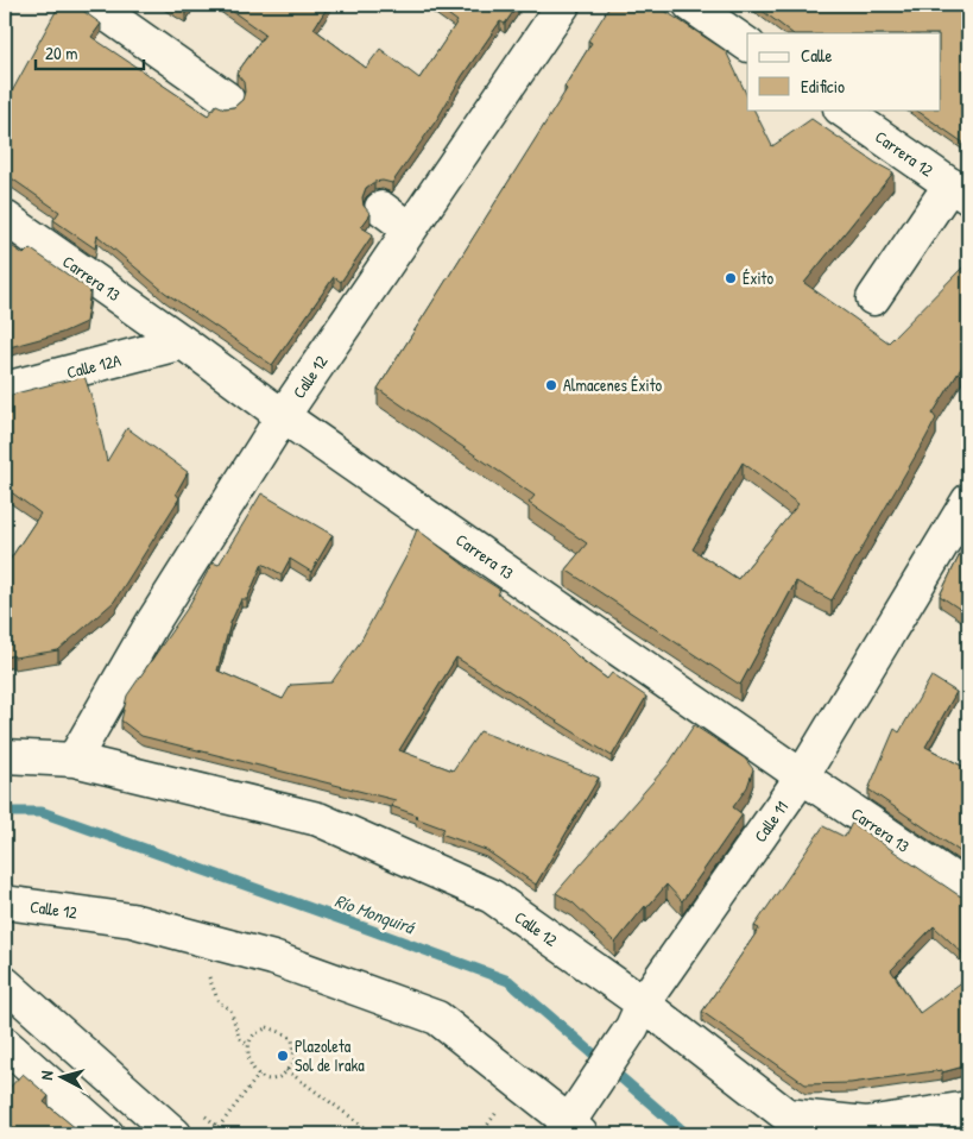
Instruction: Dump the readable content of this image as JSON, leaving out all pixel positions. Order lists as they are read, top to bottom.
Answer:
{
  "streets": {
    "street": [
      "Carrera 12",
      "Carrera 13",
      "Calle 12A",
      "Calle 12",
      "Calle 11"
    ]
  },
  "crossings": [
    ["Carrera 13", "Calle 12A"],
    ["Carrera 13", "Calle 12"],
    ["Carrera 13", "Calle 11"],
    ["Calle 12", "Calle 11"]
  ],
  "water": ["Río Monquirá"],
  "places": ["Éxito", "Almacenes Éxito", "Plazoleta Sol de Iraka"],
  "legend": ["Calle", "Edificio"],
  "scale_bar": "20 m",
  "north": "left"
}
